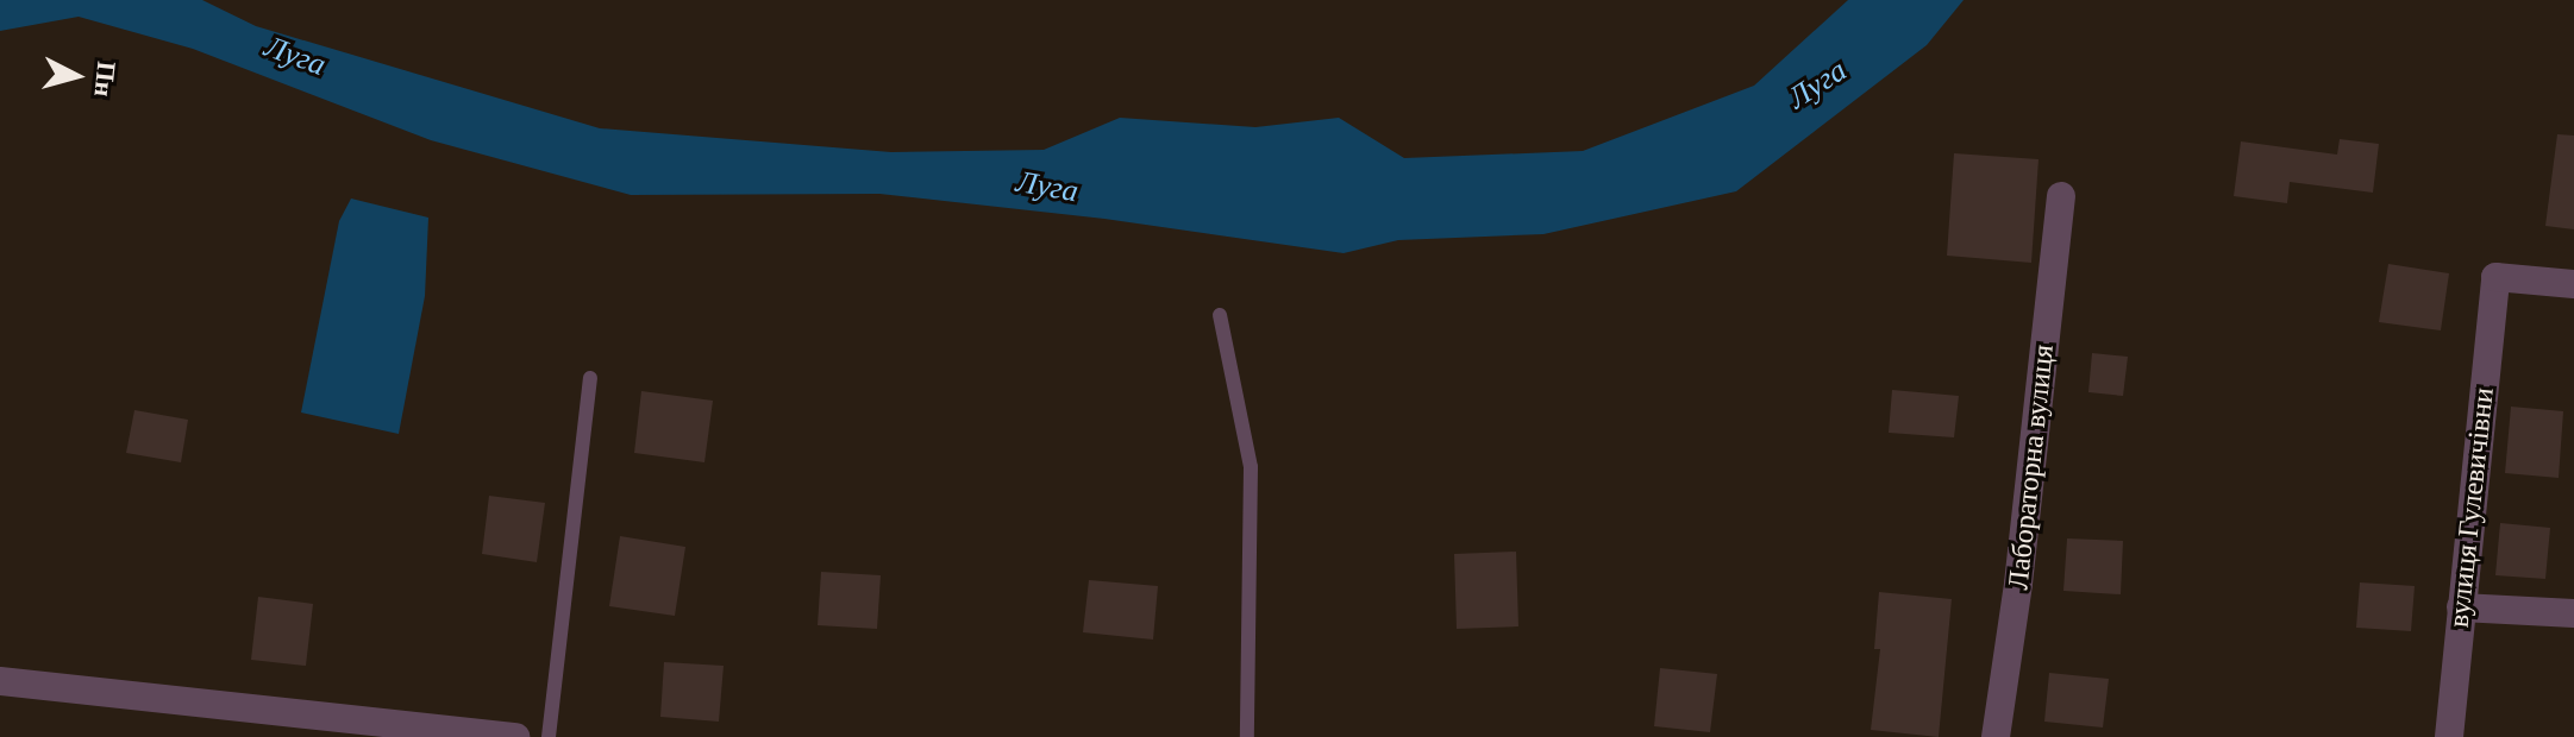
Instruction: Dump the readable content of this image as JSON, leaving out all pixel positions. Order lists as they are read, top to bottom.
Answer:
{
  "streets": {
    "street": ["Лабораторна вулиця", "вулиця Гулевичівни"]
  },
  "water": ["Луга"],
  "north": "right"
}
